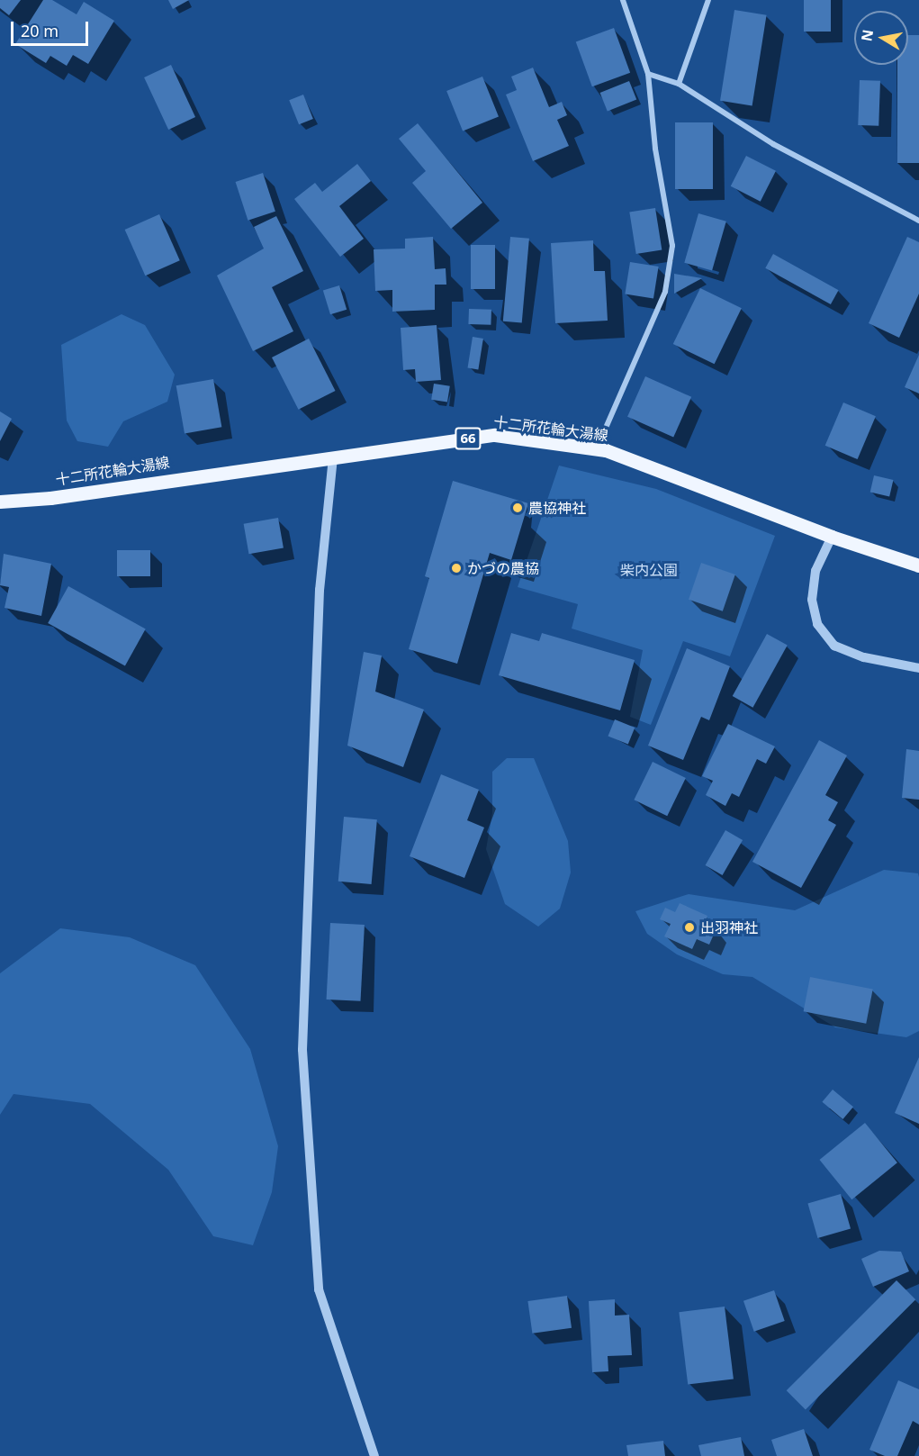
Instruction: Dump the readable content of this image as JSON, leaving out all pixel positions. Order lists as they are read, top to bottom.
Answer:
{
  "streets": {
    "main road": ["十二所花輪大湯線", "66"]
  },
  "parks": ["柴内公園"],
  "places": ["農協神社", "かづの農協", "出羽神社"],
  "scale_bar": "20 m",
  "north": "left"
}
